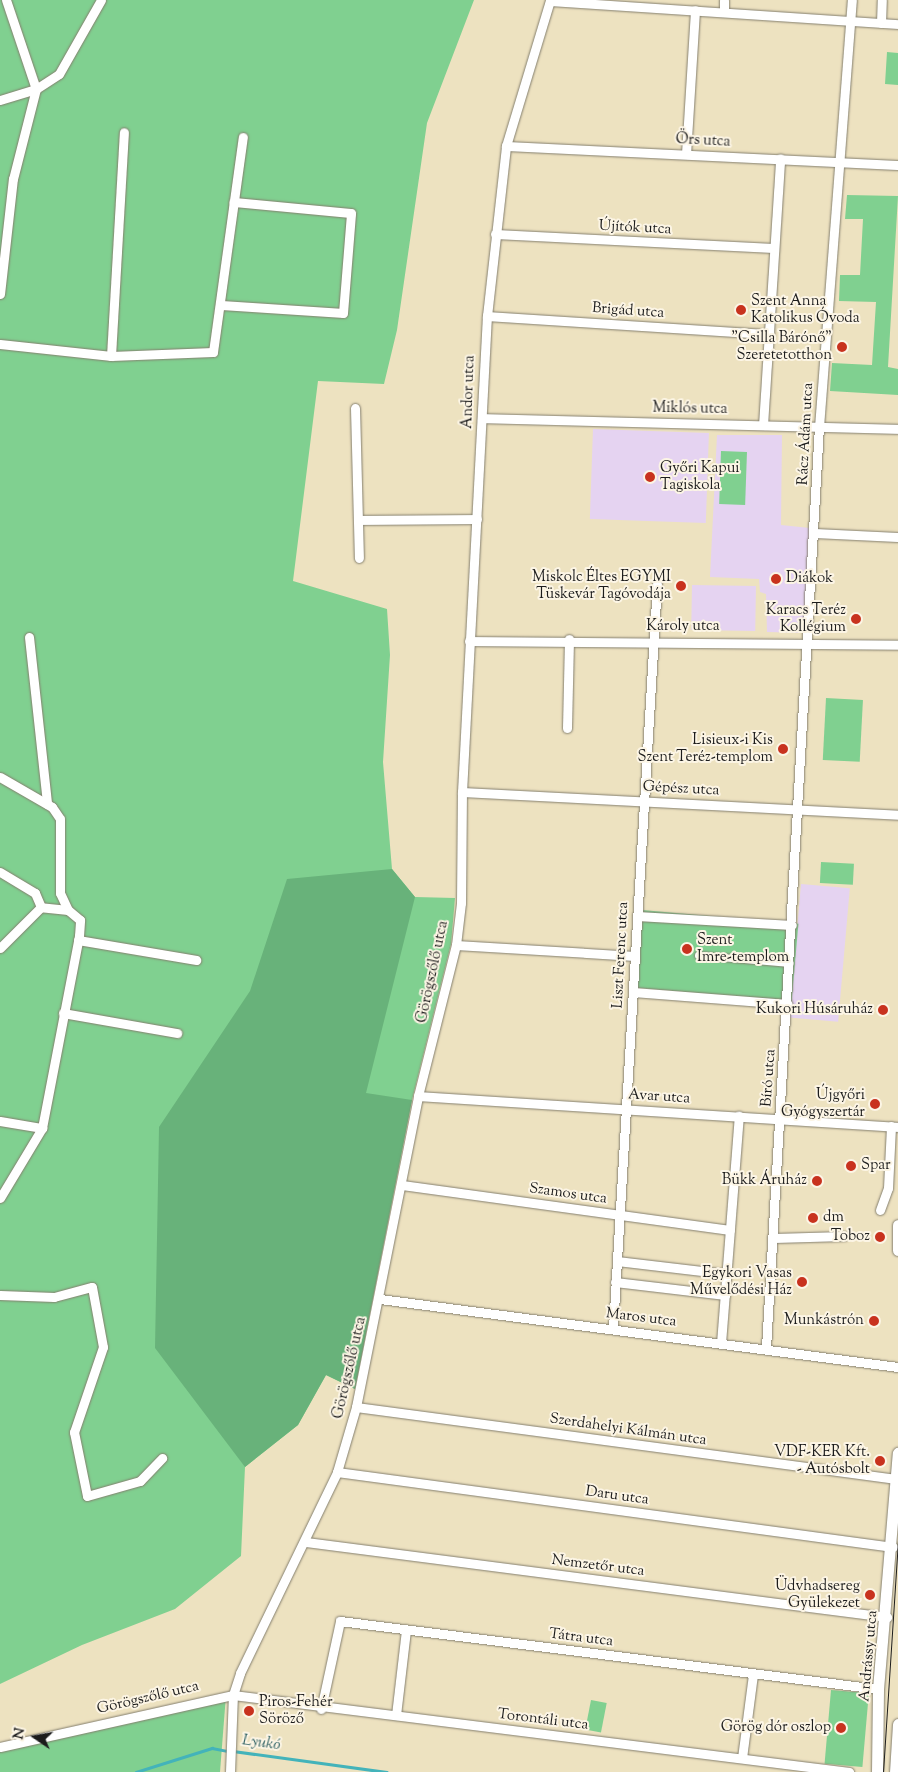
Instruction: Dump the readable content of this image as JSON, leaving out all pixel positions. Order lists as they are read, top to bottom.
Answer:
{
  "streets": {
    "street": [
      "Örs utca",
      "Újítók utca",
      "Brigád utca",
      "Andor utca",
      "Miklós utca",
      "Rácz Ádám utca",
      "Károly utca",
      "Gépész utca",
      "Liszt Ferenc utca",
      "Görögszőlő utca",
      "Bíró utca",
      "Avar utca",
      "Szamos utca",
      "Maros utca",
      "Szerdahelyi Kálmán utca",
      "Daru utca",
      "Nemzetőr utca",
      "Tátra utca",
      "Andrássy utca",
      "Torontáli utca"
    ]
  },
  "crossings": [
    ["Örs utca", "Andor utca"],
    ["Örs utca", "Rácz Ádám utca"],
    ["Újítók utca", "Andor utca"],
    ["Brigád utca", "Andor utca"],
    ["Andor utca", "Miklós utca"],
    ["Andor utca", "Károly utca"],
    ["Andor utca", "Gépész utca"],
    ["Andor utca", "Görögszőlő utca"],
    ["Miklós utca", "Rácz Ádám utca"],
    ["Rácz Ádám utca", "Károly utca"],
    ["Rácz Ádám utca", "Gépész utca"],
    ["Rácz Ádám utca", "Bíró utca"],
    ["Károly utca", "Liszt Ferenc utca"],
    ["Gépész utca", "Liszt Ferenc utca"],
    ["Gépész utca", "Görögszőlő utca"],
    ["Gépész utca", "Bíró utca"],
    ["Liszt Ferenc utca", "Avar utca"],
    ["Liszt Ferenc utca", "Szamos utca"],
    ["Liszt Ferenc utca", "Maros utca"],
    ["Görögszőlő utca", "Avar utca"],
    ["Görögszőlő utca", "Szamos utca"],
    ["Görögszőlő utca", "Maros utca"],
    ["Görögszőlő utca", "Szerdahelyi Kálmán utca"],
    ["Görögszőlő utca", "Daru utca"],
    ["Görögszőlő utca", "Nemzetőr utca"],
    ["Görögszőlő utca", "Torontáli utca"],
    ["Bíró utca", "Avar utca"],
    ["Bíró utca", "Maros utca"],
    ["Szerdahelyi Kálmán utca", "Andrássy utca"],
    ["Daru utca", "Andrássy utca"],
    ["Nemzetőr utca", "Andrássy utca"],
    ["Tátra utca", "Andrássy utca"],
    ["Tátra utca", "Torontáli utca"]
  ],
  "water": ["Lyukó"],
  "places": [
    "Szent Anna Katolikus Óvoda",
    "\"Csilla Bárónő\" Szeretetotthon",
    "Győri Kapui Tagiskola",
    "Diákok",
    "Miskolc Éltes EGYMI Tüskevár Tagóvodája",
    "Karacs Teréz Kollégium",
    "Lisieux-i Kis Szent Teréz-templom",
    "Szent Imre-templom",
    "Kukori Húsáruház",
    "Újgyőri Gyógyszertár",
    "Spar",
    "Bükk Áruház",
    "dm",
    "Toboz",
    "Egykori Vasas Művelődési Ház",
    "Munkástrón",
    "VDF-KER Kft. - Autósbolt",
    "Üdvhadsereg Gyülekezet",
    "Piros-Fehér Söröző",
    "Görög dór oszlop"
  ],
  "north": "left"
}
